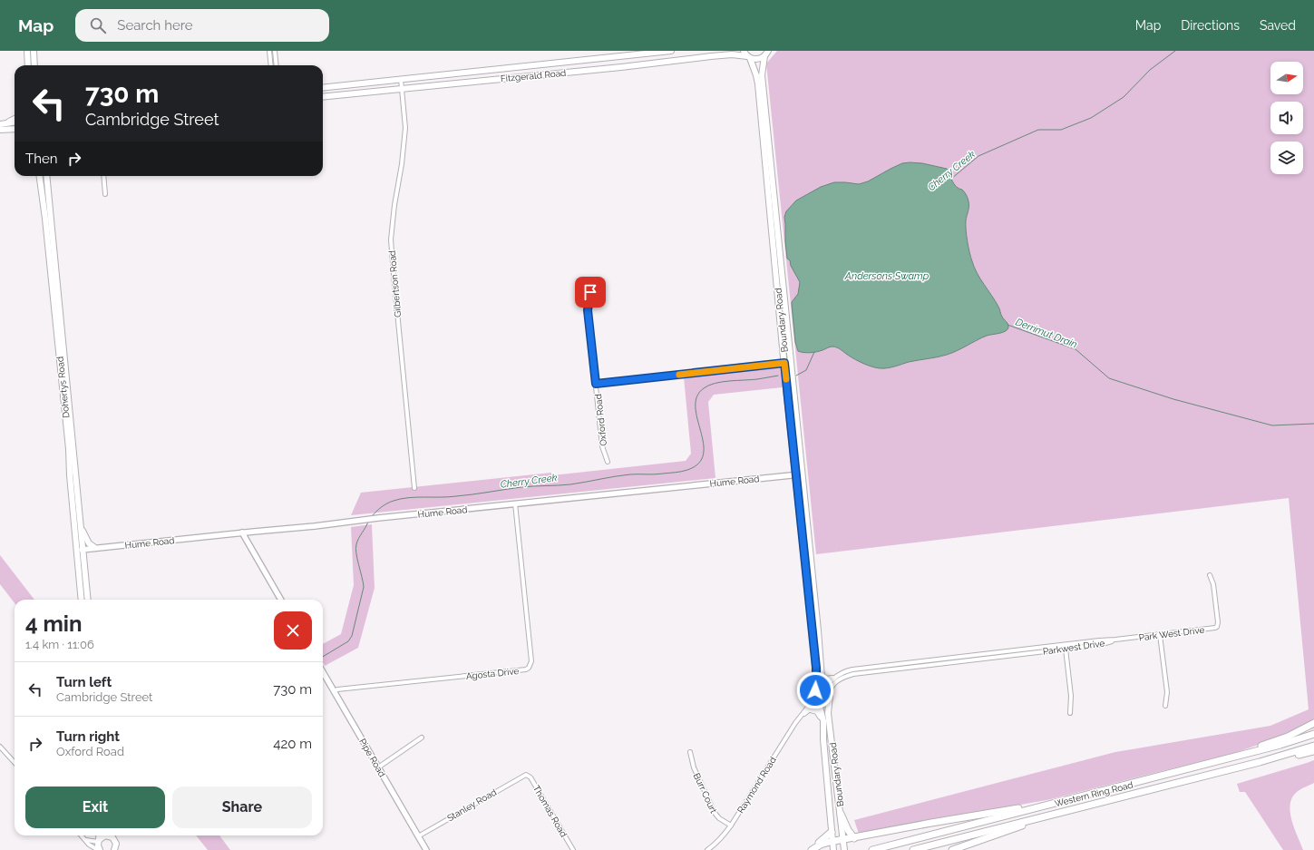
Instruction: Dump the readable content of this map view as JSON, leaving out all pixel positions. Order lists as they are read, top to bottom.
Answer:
{
  "streets": {
    "highway": ["Western Ring Road"],
    "main road": ["Fitzgerald Road", "Boundary Road", "Dohertys Road"],
    "street": [
      "Gilbertson Road",
      "Oxford Road",
      "Hume Road",
      "Park West Drive",
      "Parkwest Drive",
      "Agosta Drive",
      "Pipe Road",
      "Raymond Road",
      "Burr Court",
      "Stanley Road",
      "Thomas Road"
    ]
  },
  "crossings": [
    ["Fitzgerald Road", "Gilbertson Road"],
    ["Fitzgerald Road", "Boundary Road"],
    ["Boundary Road", "Hume Road"],
    ["Boundary Road", "Parkwest Drive"],
    ["Boundary Road", "Raymond Road"],
    ["Dohertys Road", "Hume Road"],
    ["Hume Road", "Agosta Drive"],
    ["Park West Drive", "Parkwest Drive"],
    ["Parkwest Drive", "Raymond Road"],
    ["Agosta Drive", "Pipe Road"],
    ["Pipe Road", "Stanley Road"],
    ["Raymond Road", "Burr Court"],
    ["Stanley Road", "Thomas Road"]
  ],
  "water": ["Cherry Creek", "Andersons Swamp", "Derrimut Drain"],
  "north": "right",
  "page": {
    "header": "Map",
    "search": "Search here",
    "nav": ["Map", "Directions", "Saved"],
    "turn": ["730 m", "Cambridge Street"],
    "then": "Then",
    "heading": ["4 min", "1.4 km · 11:06"],
    "list": [
      {
        "name": "Turn left",
        "note": "Cambridge Street",
        "value": "730 m"
      },
      {
        "name": "Turn right",
        "note": "Oxford Road",
        "value": "420 m"
      }
    ],
    "buttons": ["Exit", "Share"]
  }
}
